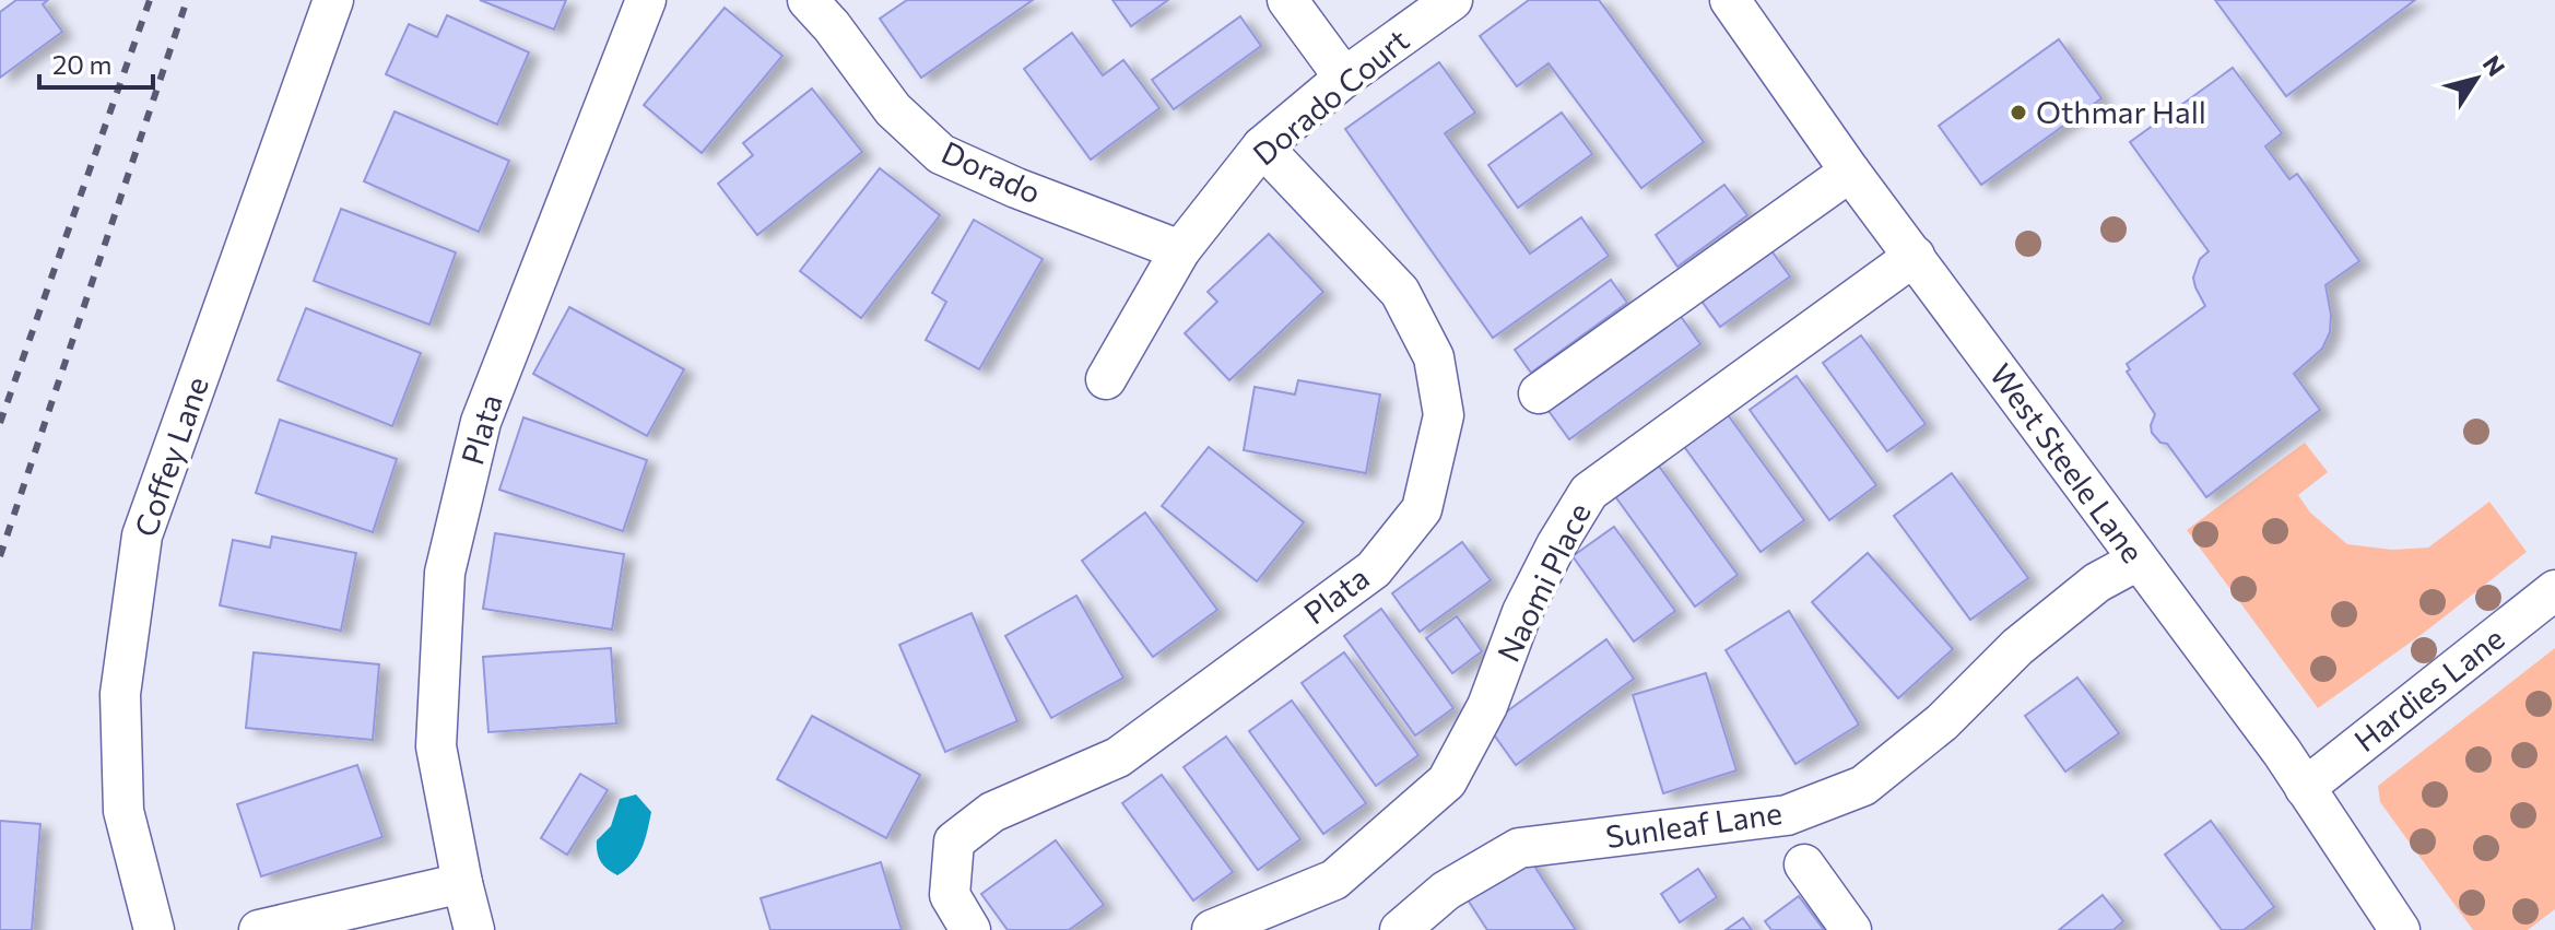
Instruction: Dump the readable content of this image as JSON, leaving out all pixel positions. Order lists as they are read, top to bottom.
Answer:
{
  "streets": {
    "street": [
      "Dorado Court",
      "Dorado",
      "Plata",
      "Coffey Lane",
      "West Steele Lane",
      "Naomi Place",
      "Hardies Lane",
      "Sunleaf Lane"
    ]
  },
  "crossings": [
    ["Dorado Court", "Dorado"],
    ["Dorado Court", "Plata"],
    ["West Steele Lane", "Naomi Place"],
    ["West Steele Lane", "Hardies Lane"],
    ["West Steele Lane", "Sunleaf Lane"]
  ],
  "places": ["Othmar Hall"],
  "scale_bar": "20 m",
  "north": "top right"
}
